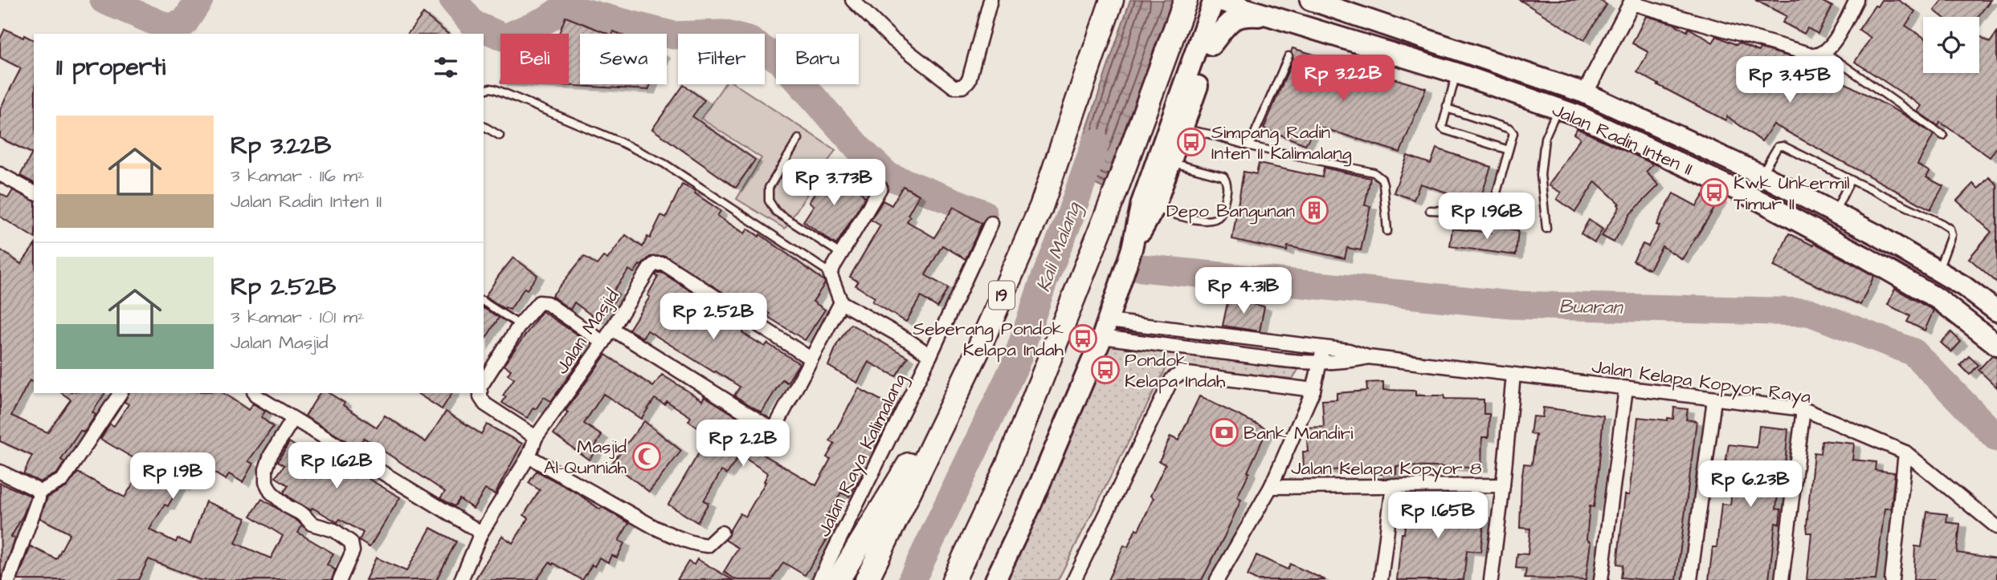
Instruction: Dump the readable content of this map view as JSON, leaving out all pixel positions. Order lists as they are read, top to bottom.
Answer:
{
  "streets": {
    "highway": ["19"],
    "main road": ["Jalan Radin Inten II"],
    "street": [
      "Jalan Masjid",
      "Jalan Kelapa Kopyor Raya",
      "Jalan Raya Kalimalang",
      "Jalan Kelapa Kopyor 8"
    ]
  },
  "water": ["Kali Malang", "Buaran"],
  "places": {
    "bus stop": [
      "Simpang Radin Inten II Kalimalang",
      "Kwk Unkermil Timur II",
      "Seberang Pondok Kelapa Indah",
      "Pondok Kelapa Indah"
    ],
    "building": ["Depo Bangunan"],
    "bank": ["Bank Mandiri"],
    "mosque": ["Masjid Al-Qunniah"]
  },
  "page": {
    "chip": [
      "Beli",
      "Sewa",
      "Filter",
      "Baru"
    ],
    "heading": "11 properti",
    "price": [
      "Rp 3.22B",
      "Rp 3.45B",
      "Rp 3.73B",
      "Rp 1.96B",
      "Rp 4.31B",
      "Rp 2.52B",
      "Rp 2.2B",
      "Rp 1.62B",
      "Rp 1.9B",
      "Rp 6.23B",
      "Rp 1.65B"
    ],
    "list": [
      {
        "name": "Rp 3.22B",
        "note": "3 kamar · 116 m² · Jalan Radin Inten II"
      },
      {
        "name": "Rp 2.52B",
        "note": "3 kamar · 101 m² · Jalan Masjid"
      }
    ]
  }
}
